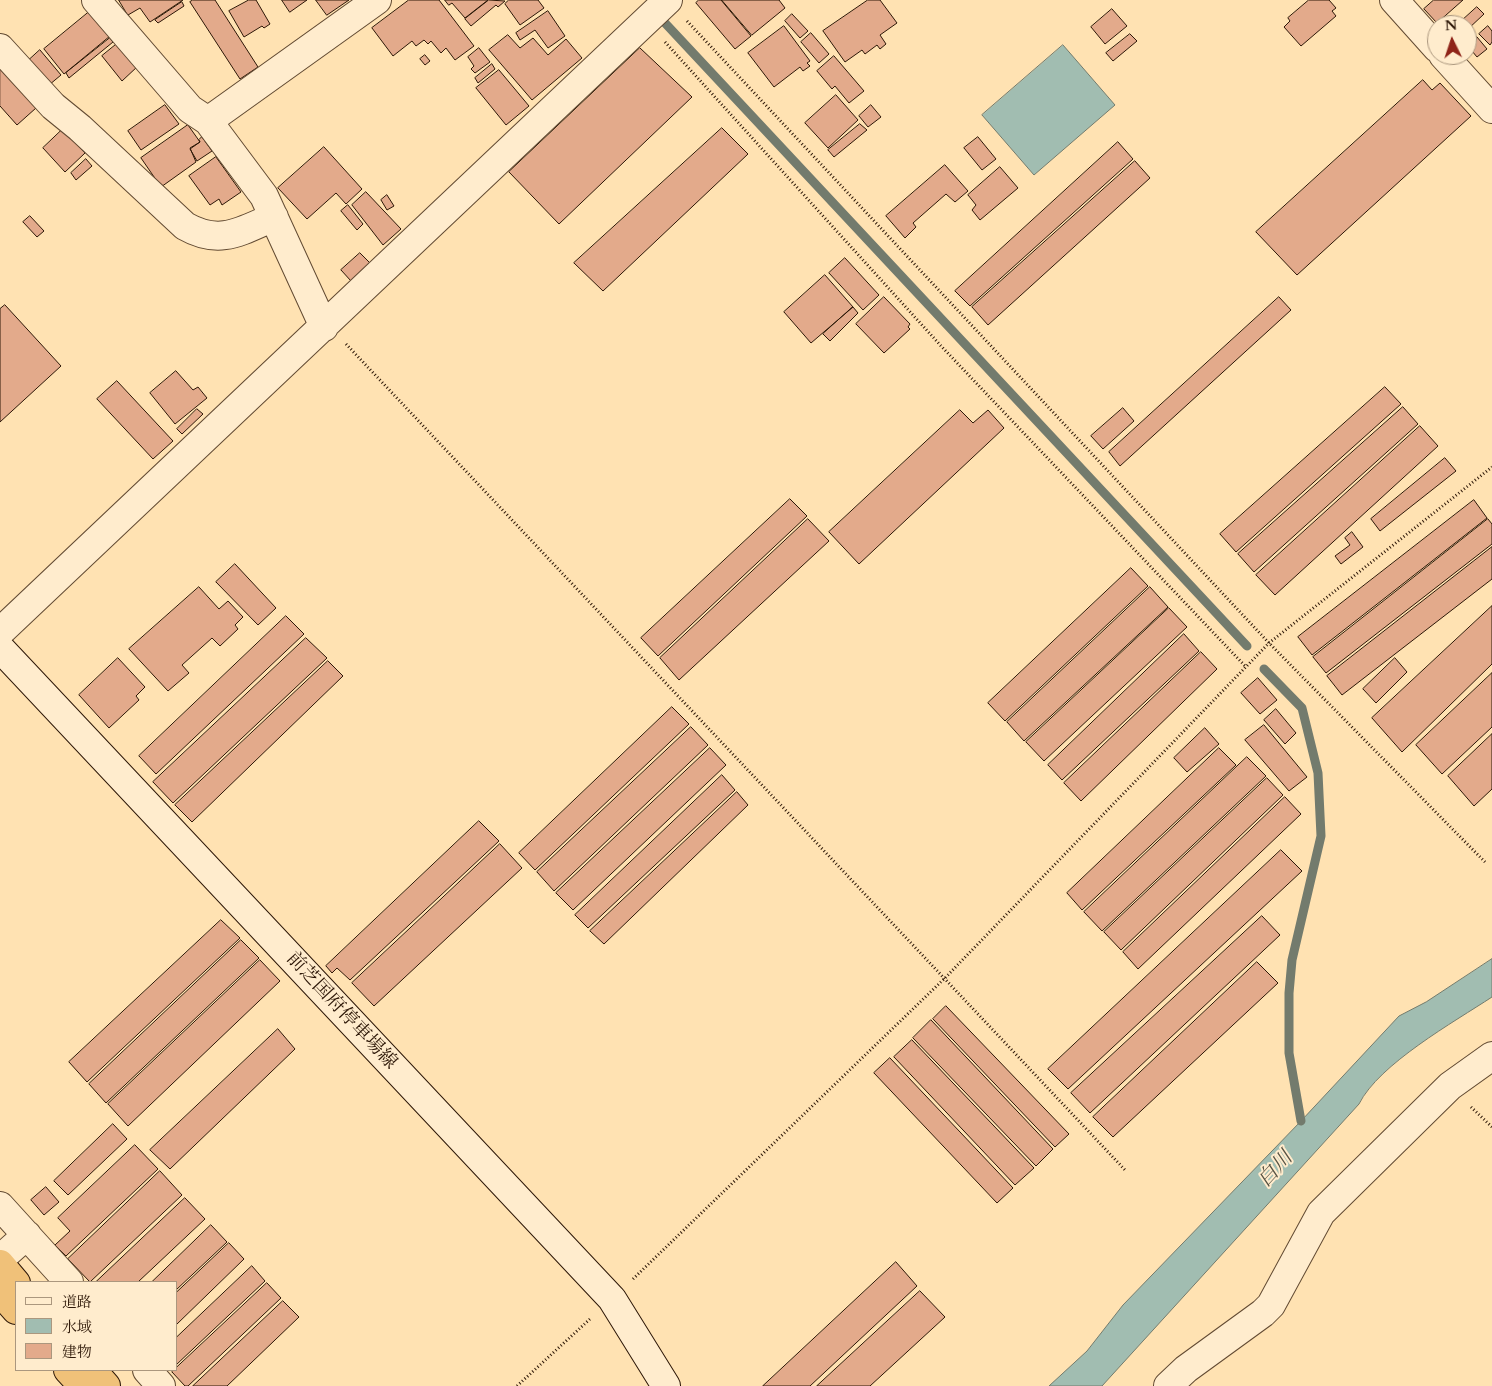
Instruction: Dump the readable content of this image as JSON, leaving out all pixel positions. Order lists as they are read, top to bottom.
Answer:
{
  "streets": {
    "street": ["前芝国府停車場線"]
  },
  "water": ["白川"],
  "legend": ["道路", "水域", "建物"],
  "north": "top"
}
